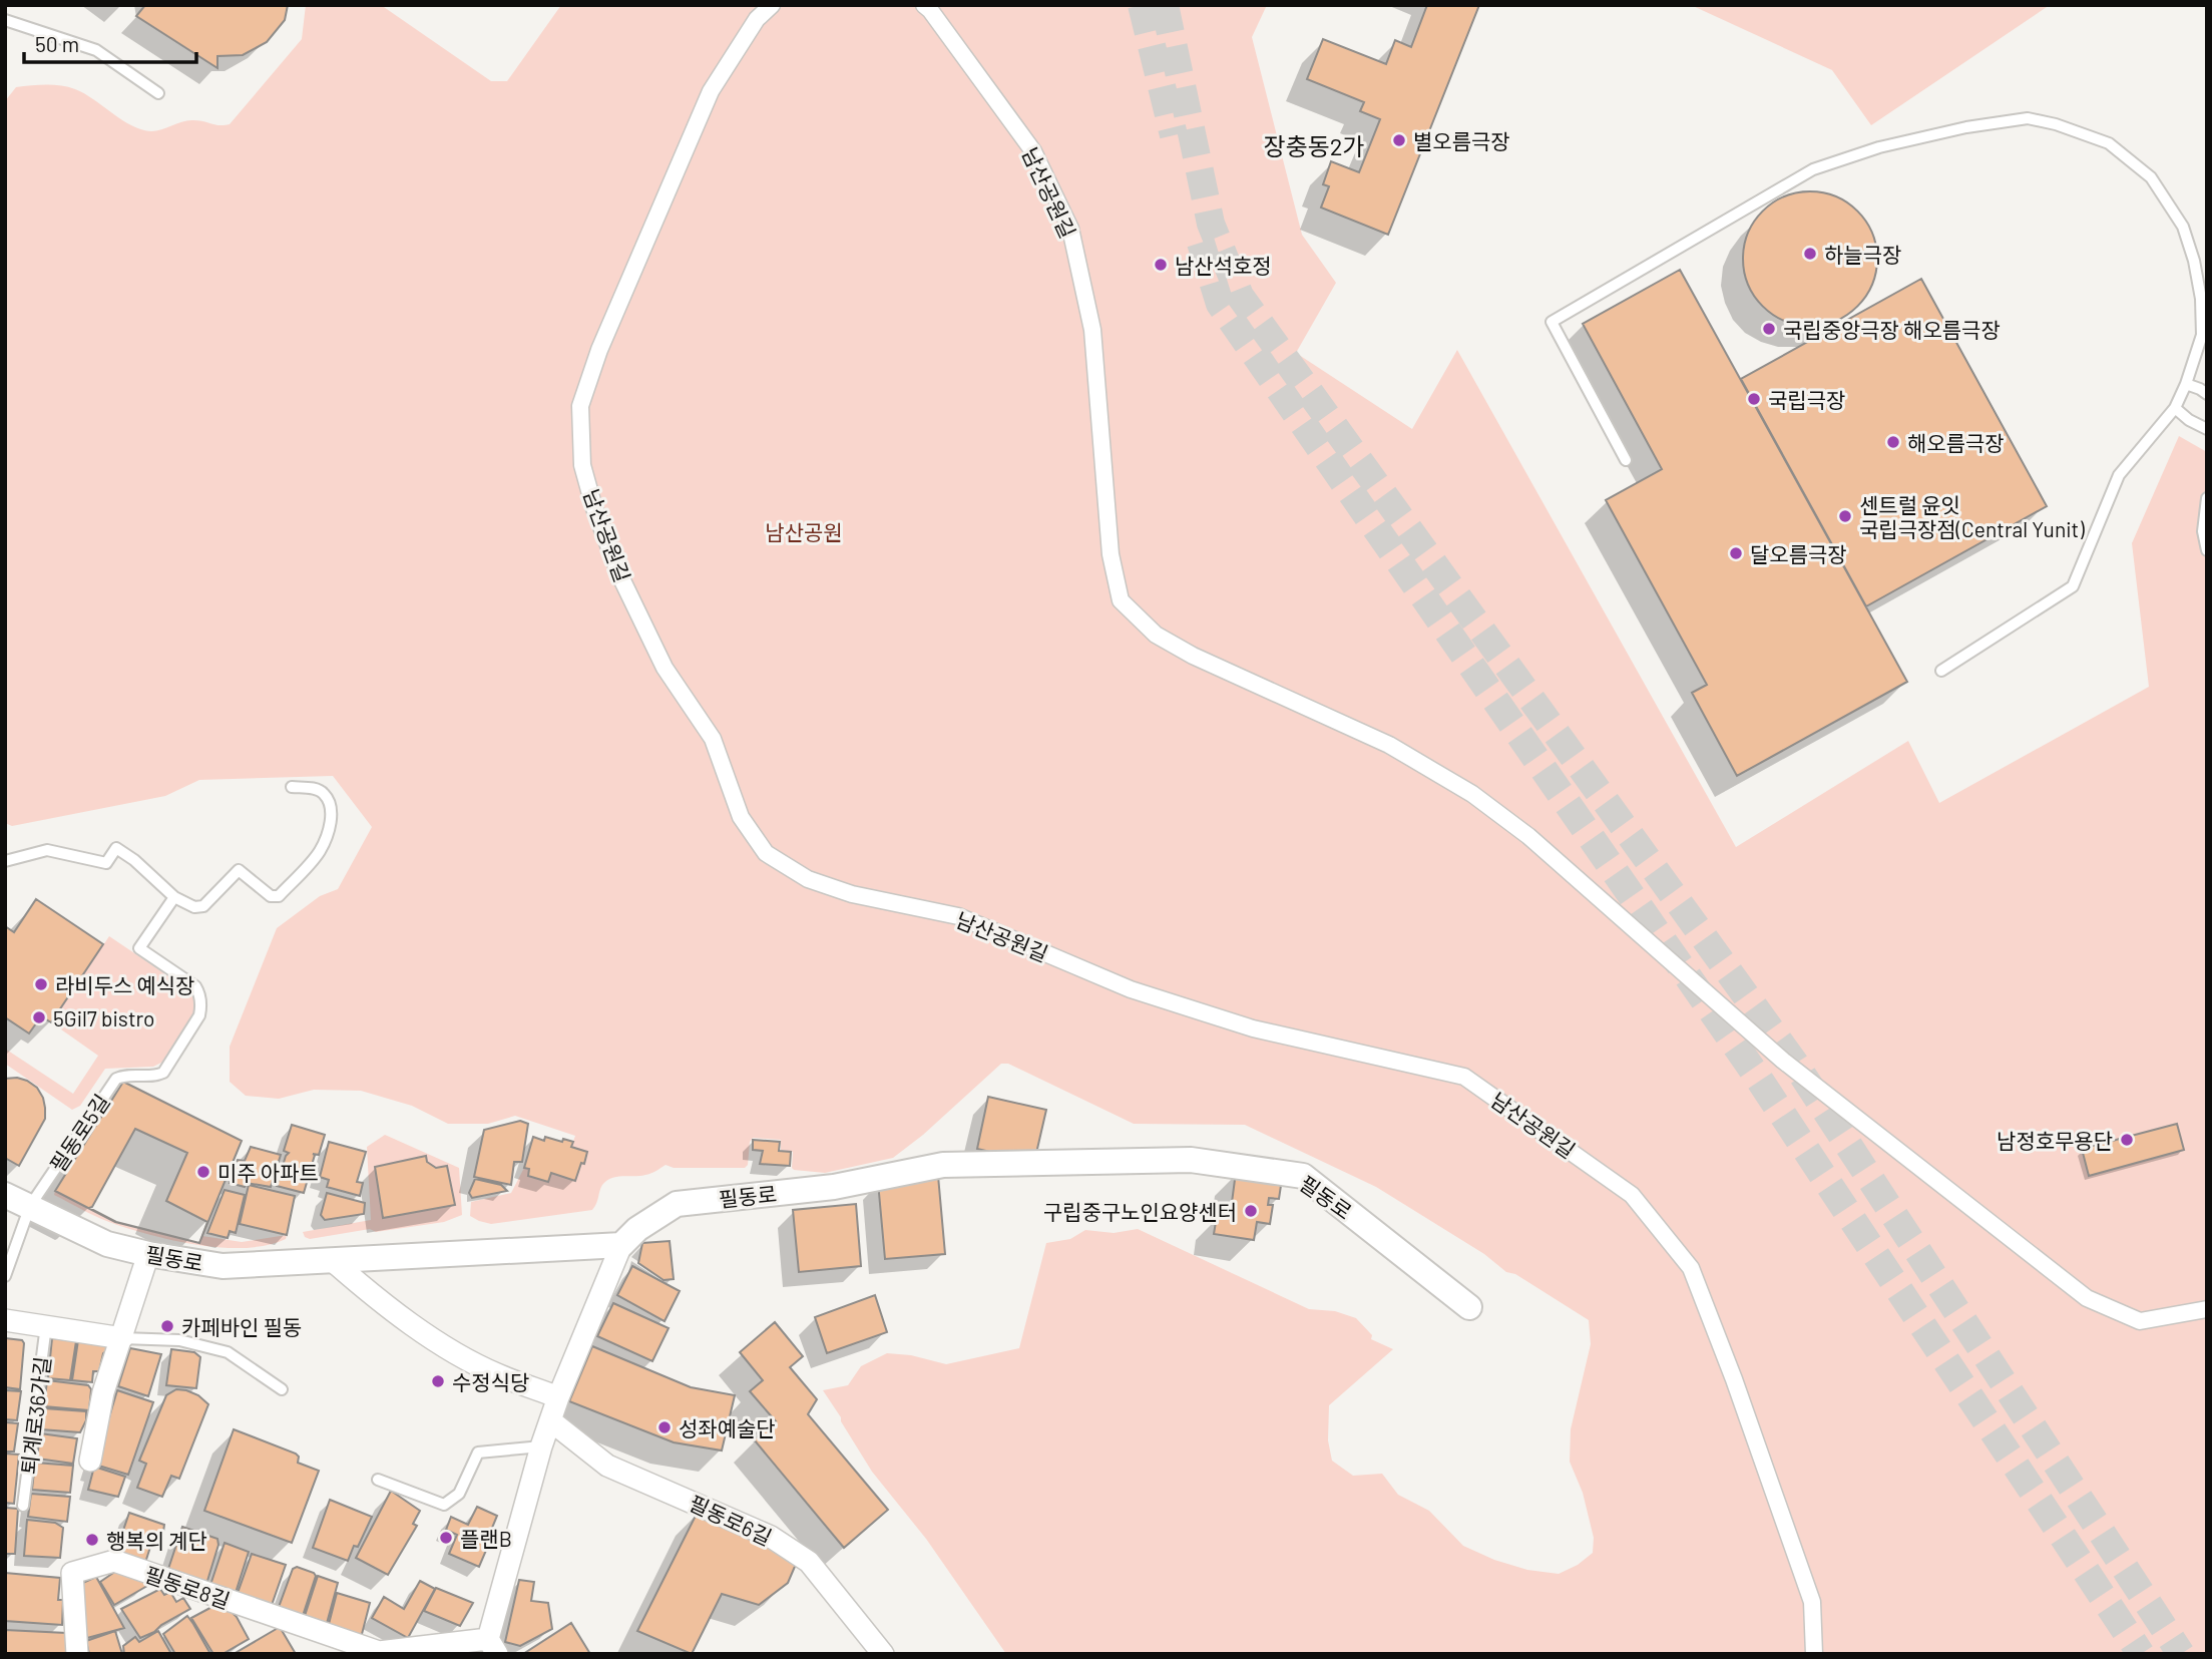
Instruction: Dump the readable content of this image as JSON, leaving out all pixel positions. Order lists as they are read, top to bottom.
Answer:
{
  "streets": {
    "street": [
      "남산공원길",
      "필동로",
      "퇴계로36가길",
      "필동로6길",
      "필동로8길"
    ],
    "lane": ["필동로5길"]
  },
  "crossings": [
    ["필동로5길", "필동로"],
    ["필동로", "필동로8길"],
    ["필동로6길", "필동로8길"]
  ],
  "districts": ["장충동2가"],
  "parks": ["남산공원"],
  "places": [
    "별오름극장",
    "하늘극장",
    "남산석호정",
    "국립중앙극장 해오름극장",
    "국립극장",
    "해오름극장",
    "센트럴 윤잇 국립극장점(Central Yunit)",
    "달오름극장",
    "라비두스 예식장",
    "5Gil7 bistro",
    "남정호무용단",
    "미주 아파트",
    "구립중구노인요양센터",
    "카페바인 필동",
    "수정식당",
    "성좌예술단",
    "플랜B",
    "행복의 계단"
  ],
  "scale_bar": "50 m"
}
